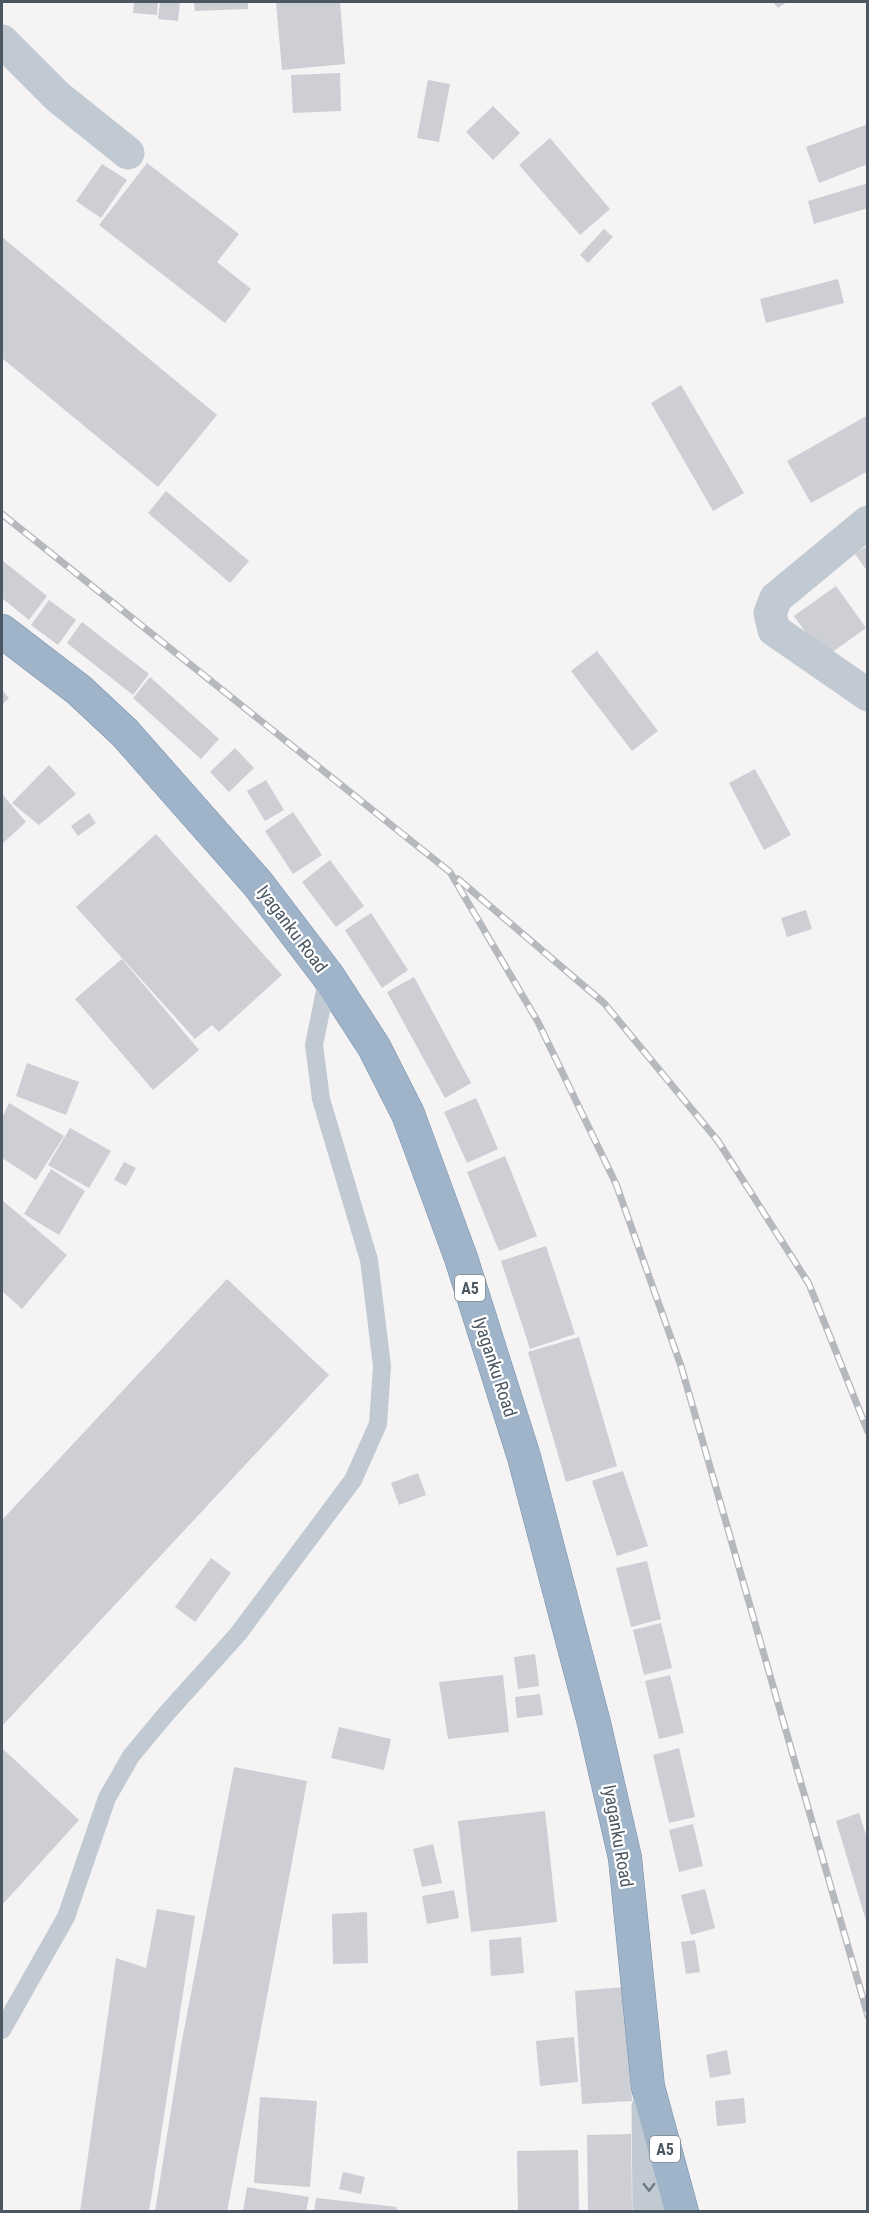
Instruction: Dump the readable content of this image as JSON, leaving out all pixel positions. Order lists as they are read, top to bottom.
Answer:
{
  "streets": {
    "highway": ["Iyaganku Road", "A5"]
  }
}
